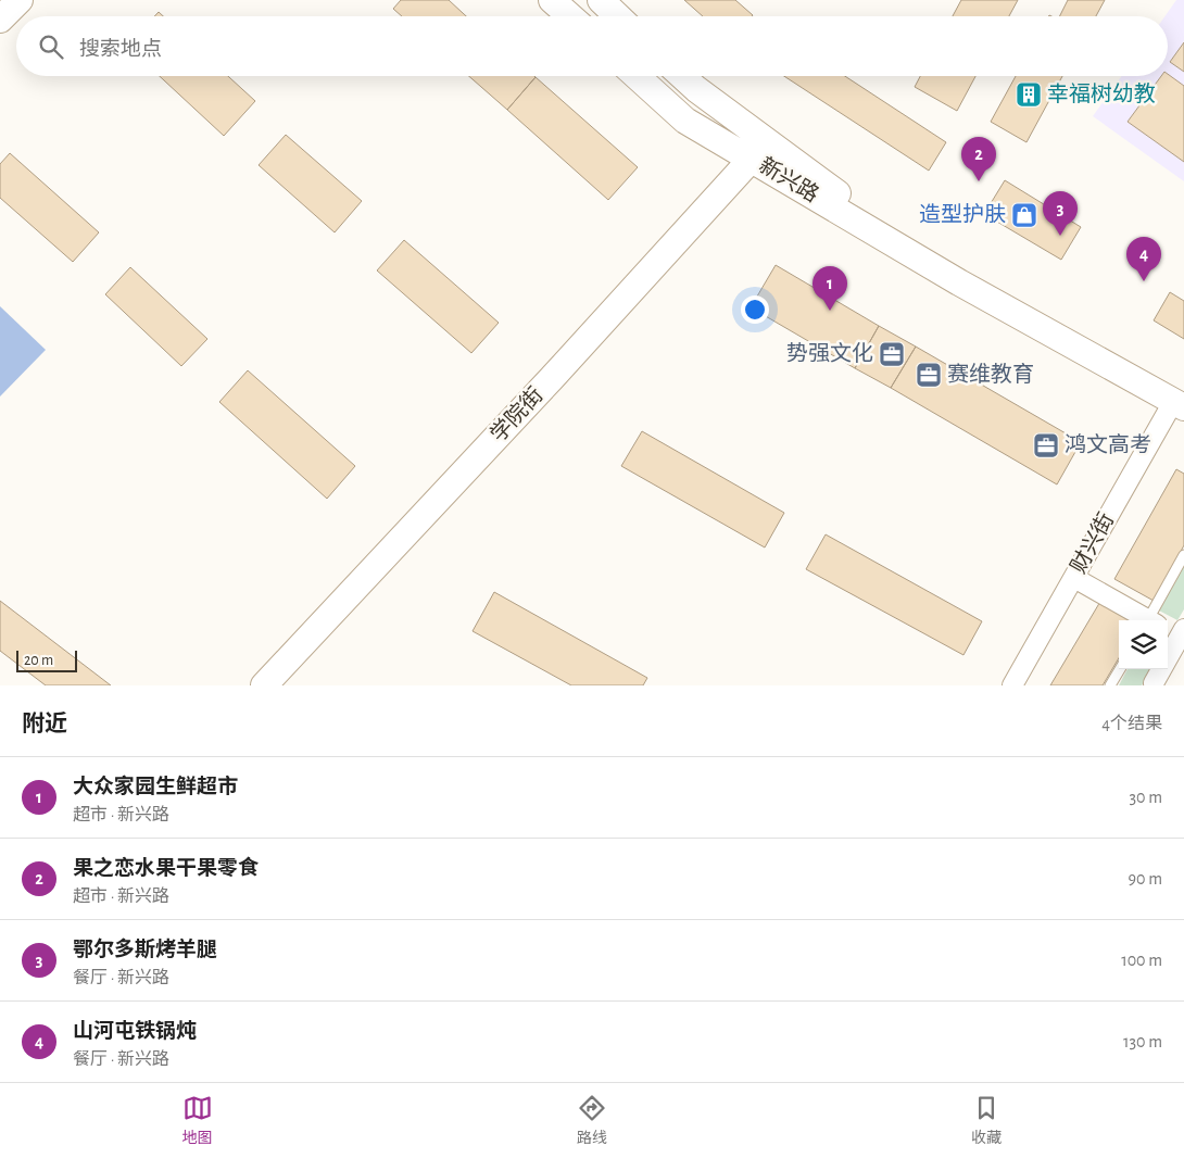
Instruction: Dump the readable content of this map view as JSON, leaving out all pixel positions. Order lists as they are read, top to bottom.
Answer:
{
  "streets": {
    "street": ["新兴路", "学院街", "财兴街"]
  },
  "crossings": [
    ["新兴路", "学院街"],
    ["新兴路", "财兴街"]
  ],
  "places": {
    "building": ["幸福树幼教"],
    "shop": ["造型护肤"],
    "office": ["势强文化", "赛维教育", "鸿文高考"]
  },
  "scale_bar": "20 m",
  "page": {
    "search": "搜索地点",
    "pins": [
      "2",
      "3",
      "4",
      "1"
    ],
    "scale": "20 m",
    "heading": ["附近", "4个结果"],
    "list": [
      {
        "mark": "1",
        "name": "大众家园生鲜超市",
        "note": "超市 · 新兴路",
        "value": "30 m"
      },
      {
        "mark": "2",
        "name": "果之恋水果干果零食",
        "note": "超市 · 新兴路",
        "value": "90 m"
      },
      {
        "mark": "3",
        "name": "鄂尔多斯烤羊腿",
        "note": "餐厅 · 新兴路",
        "value": "100 m"
      },
      {
        "mark": "4",
        "name": "山河屯铁锅炖",
        "note": "餐厅 · 新兴路",
        "value": "130 m"
      }
    ],
    "nav": ["地图", "路线", "收藏"]
  }
}
